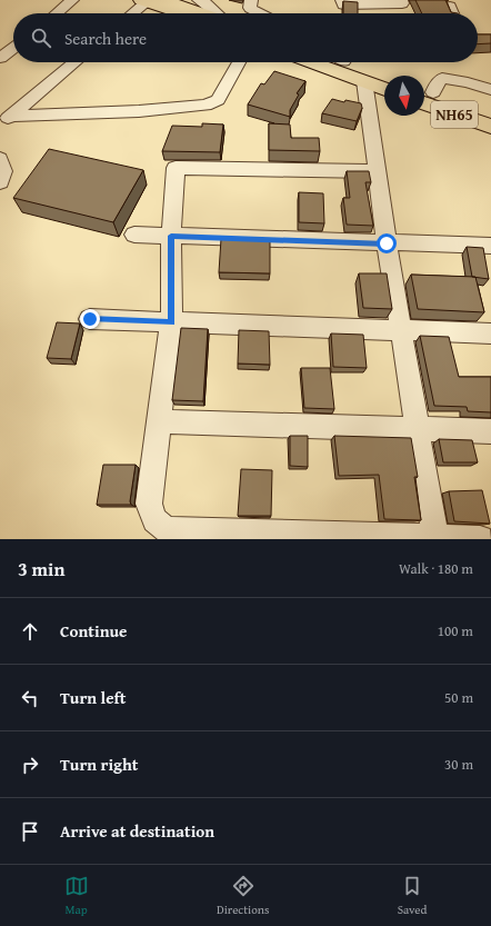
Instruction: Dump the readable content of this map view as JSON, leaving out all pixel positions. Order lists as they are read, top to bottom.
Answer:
{
  "streets": {
    "highway": ["NH65"]
  },
  "north": "bottom",
  "page": {
    "search": "Search here",
    "heading": ["3 min", "Walk · 180 m"],
    "list": [
      ["Continue", "100 m"],
      ["Turn left", "50 m"],
      ["Turn right", "30 m"],
      "Arrive at destination"
    ],
    "nav": ["Map", "Directions", "Saved"]
  }
}
